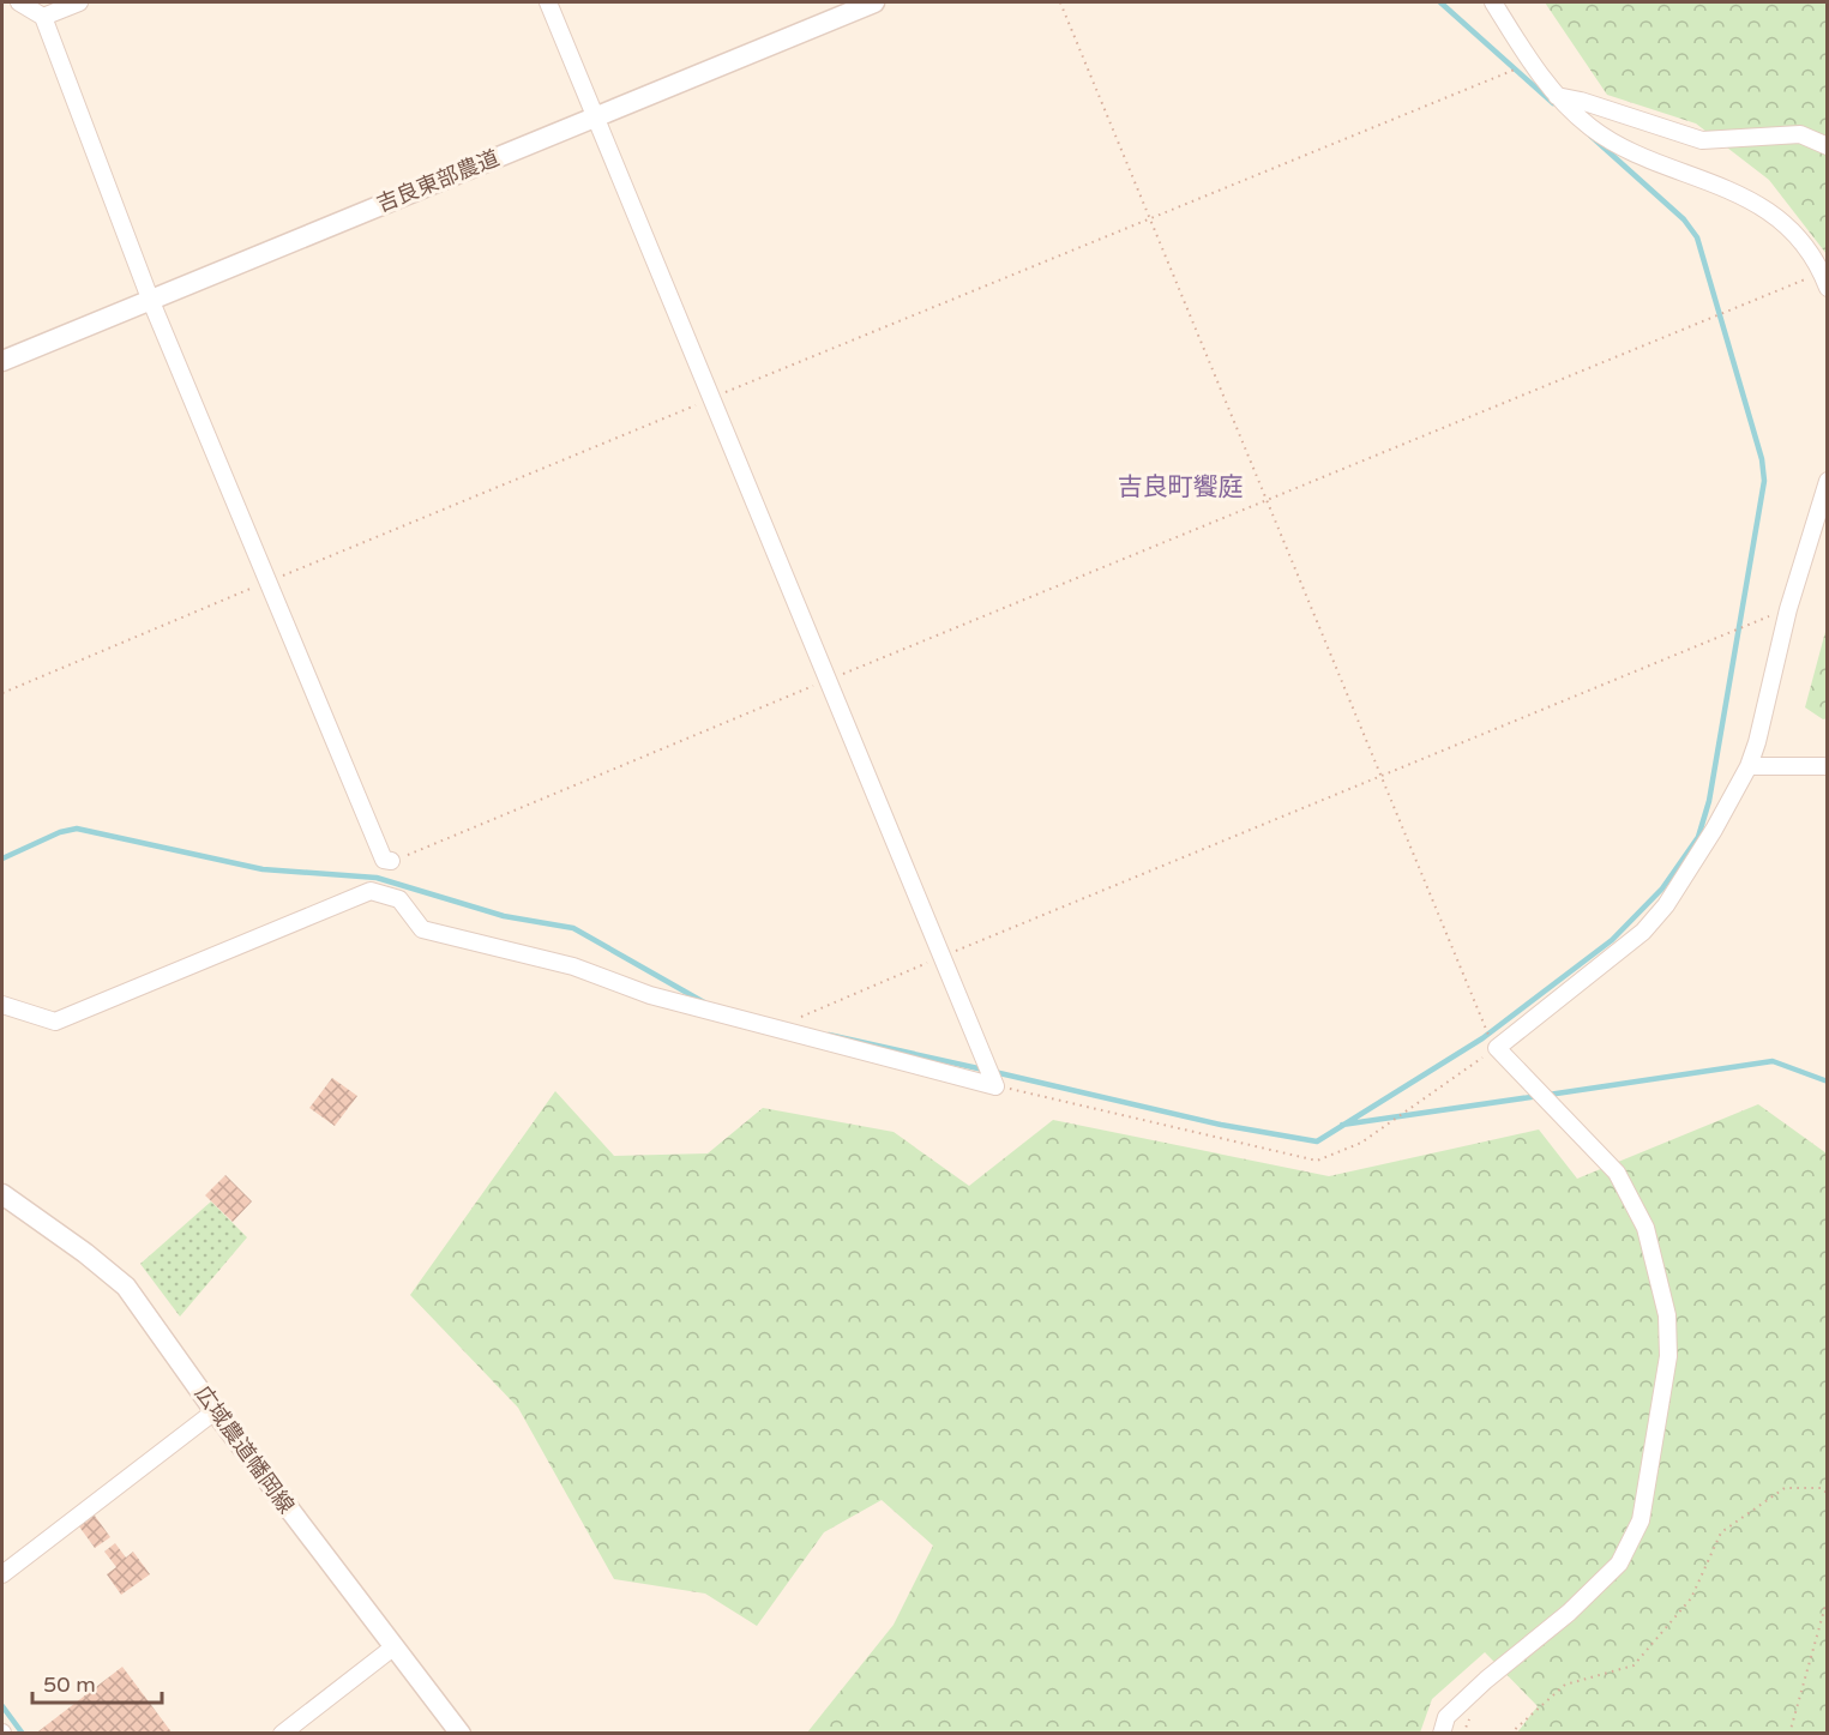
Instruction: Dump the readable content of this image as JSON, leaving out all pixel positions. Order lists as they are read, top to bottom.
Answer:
{
  "streets": {
    "street": ["吉良東部農道", "広域農道幡岡線"]
  },
  "districts": ["吉良町饗庭"],
  "scale_bar": "50 m"
}
